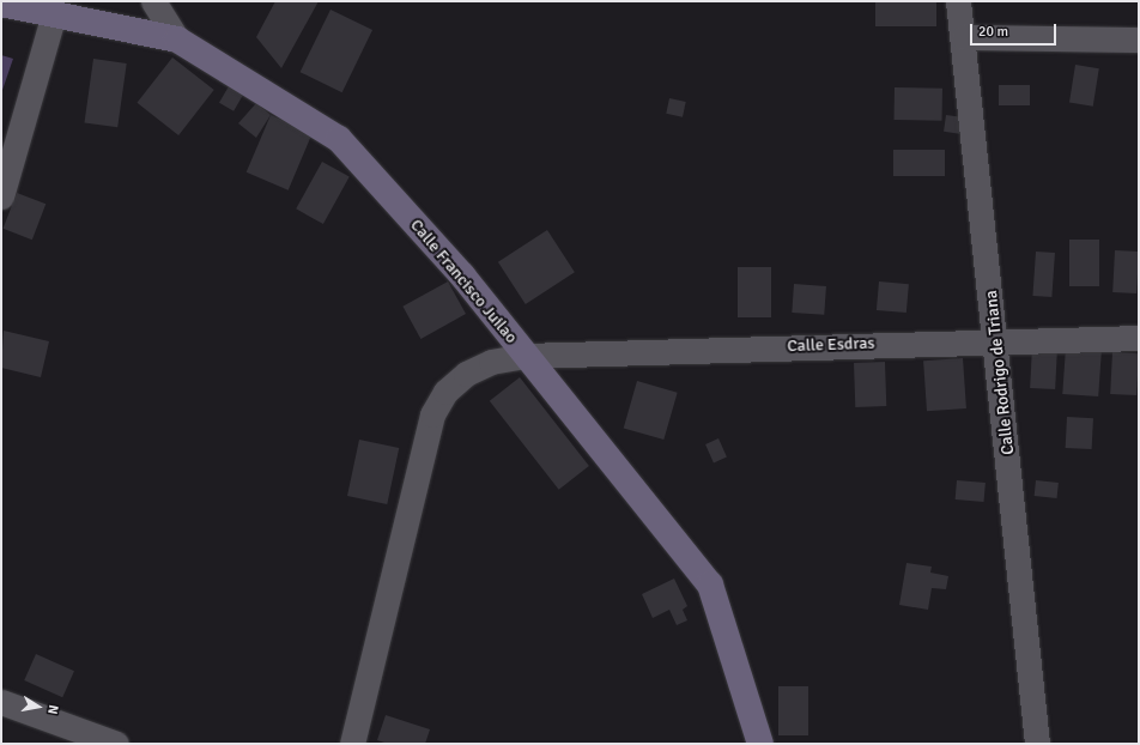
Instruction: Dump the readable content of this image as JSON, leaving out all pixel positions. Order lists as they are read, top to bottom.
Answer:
{
  "streets": {
    "street": ["Calle Francisco Juilao", "Calle Esdras", "Calle Rodrigo de Triana"]
  },
  "crossings": [
    ["Calle Francisco Juilao", "Calle Esdras"],
    ["Calle Esdras", "Calle Rodrigo de Triana"]
  ],
  "scale_bar": "20 m",
  "north": "right"
}
